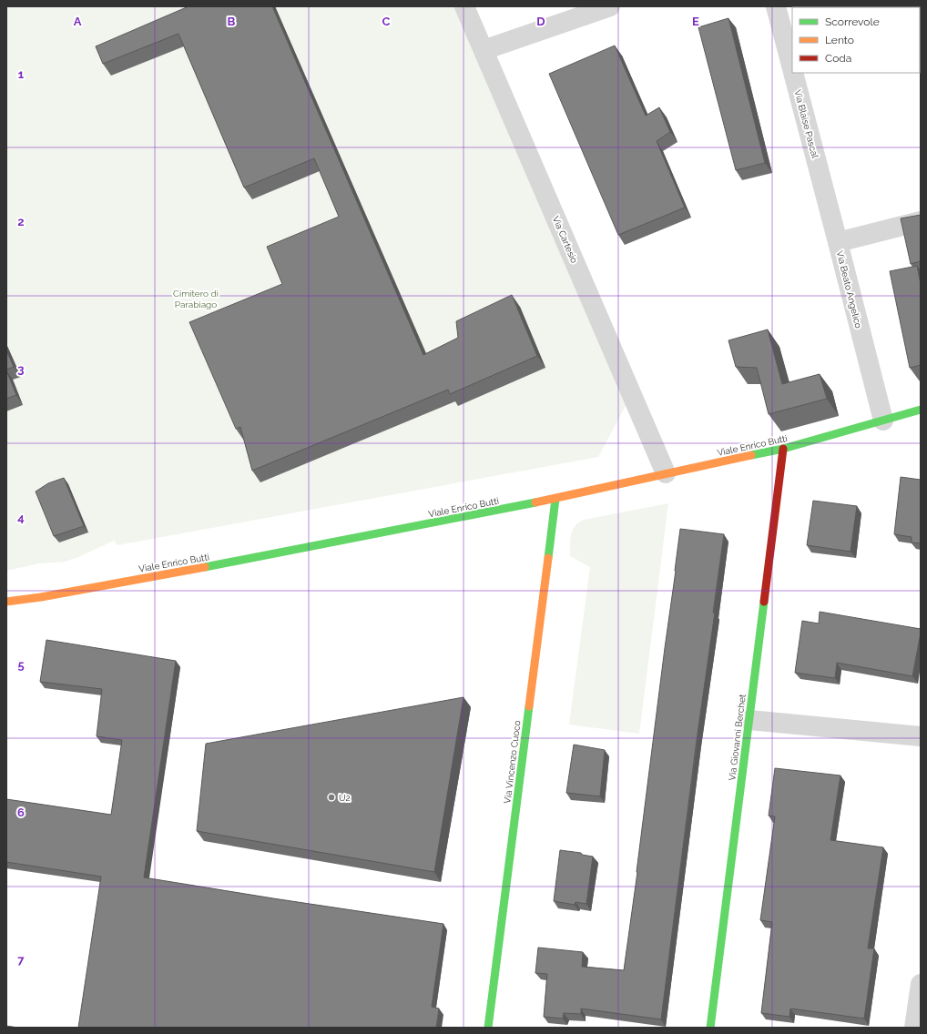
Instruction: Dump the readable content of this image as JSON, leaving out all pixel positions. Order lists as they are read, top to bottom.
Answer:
{
  "streets": {
    "street": [
      "Via Blaise Pascal",
      "Via Cartesio",
      "Via Beato Angelico",
      "Viale Enrico Butti",
      "Via Giovanni Berchet",
      "Via Vincenzo Cuoco"
    ]
  },
  "crossings": [
    ["Via Blaise Pascal", "Via Beato Angelico"],
    ["Via Cartesio", "Viale Enrico Butti"],
    ["Via Beato Angelico", "Viale Enrico Butti"],
    ["Viale Enrico Butti", "Via Giovanni Berchet"],
    ["Viale Enrico Butti", "Via Vincenzo Cuoco"]
  ],
  "parks": ["Cimitero di Parabiago"],
  "places": ["U2"],
  "legend": ["Scorrevole", "Lento", "Coda"],
  "grid": {
    "columns": [
      "A",
      "B",
      "C",
      "D",
      "E"
    ],
    "rows": [
      "1",
      "2",
      "3",
      "4",
      "5",
      "6",
      "7"
    ]
  }
}
